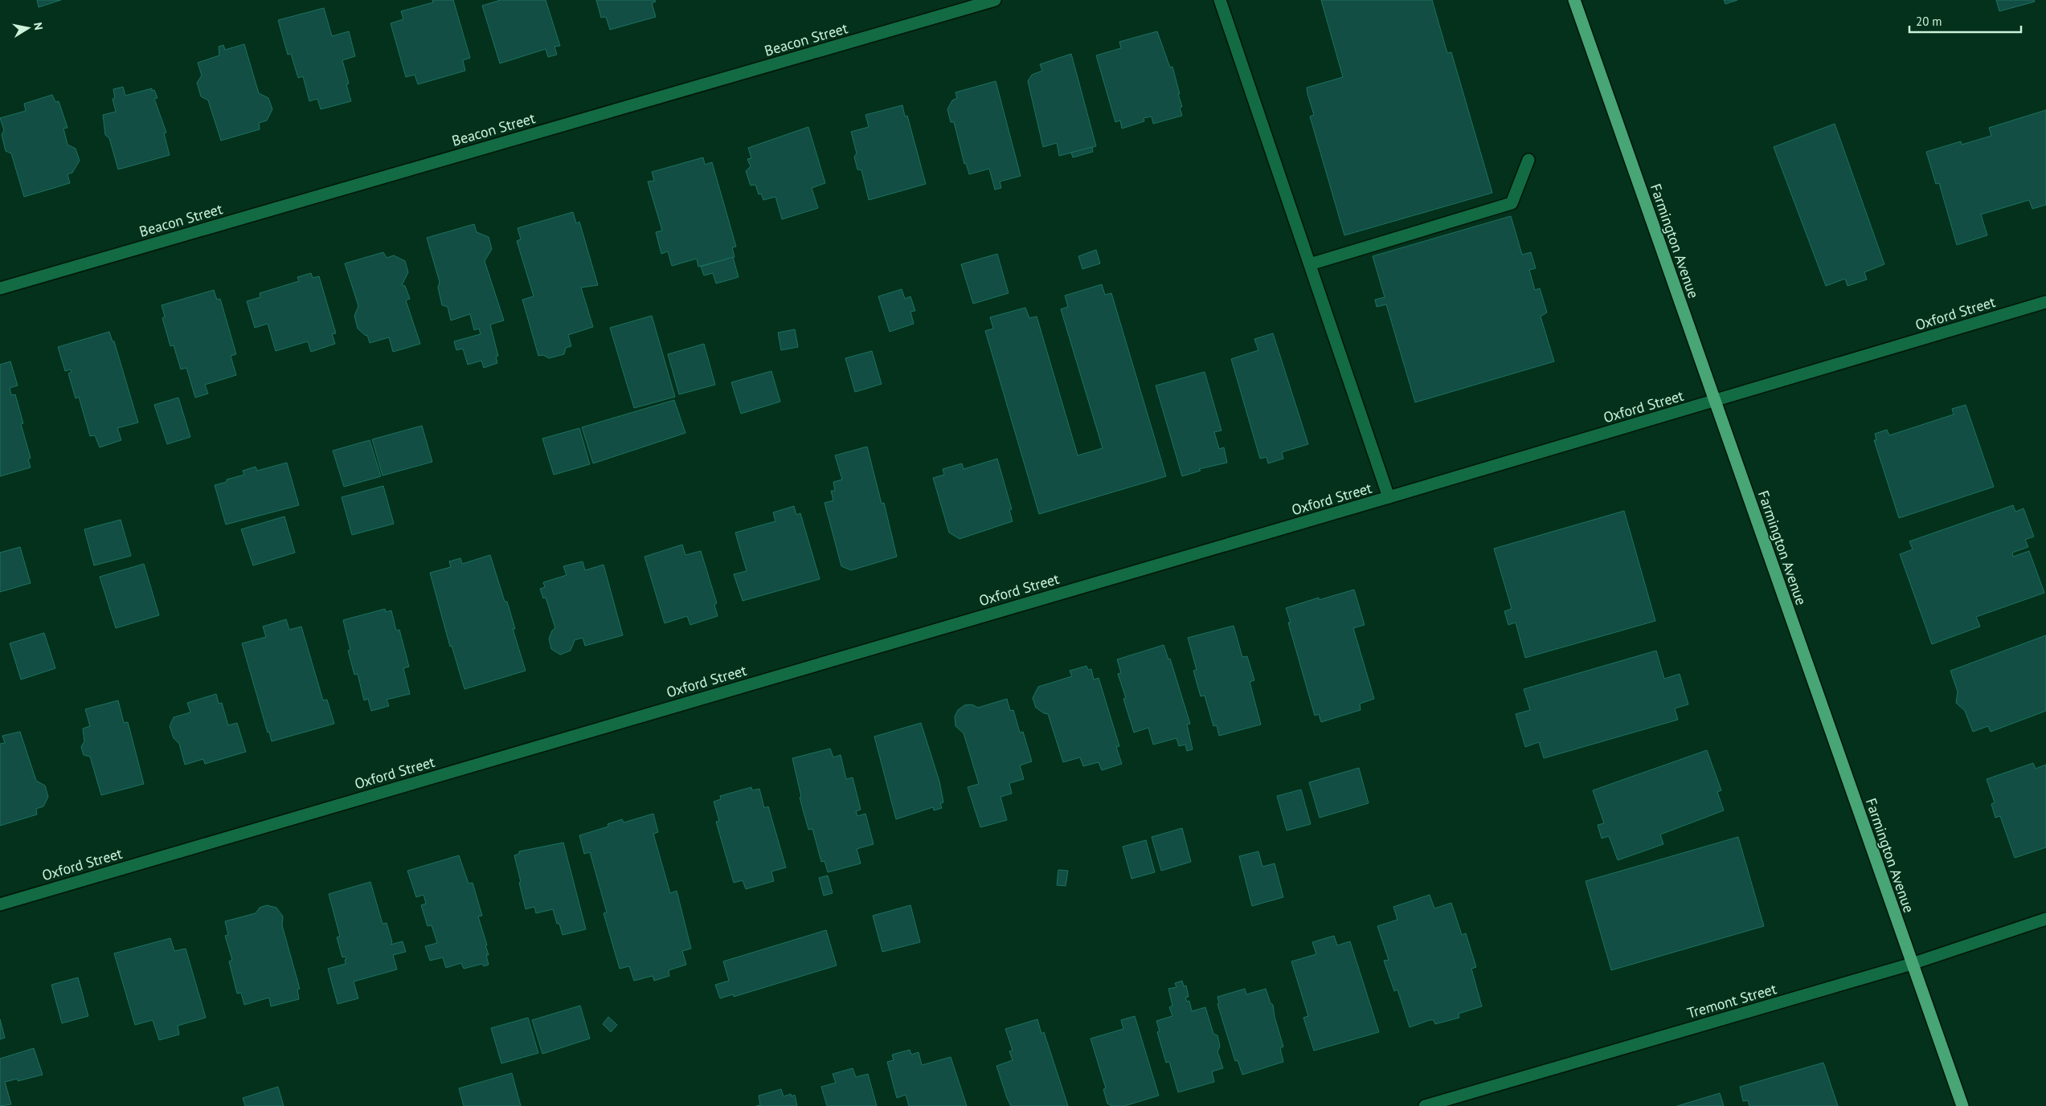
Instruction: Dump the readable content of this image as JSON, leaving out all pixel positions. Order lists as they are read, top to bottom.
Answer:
{
  "streets": {
    "main road": ["Farmington Avenue"],
    "street": ["Beacon Street", "Oxford Street", "Tremont Street"]
  },
  "crossings": [
    ["Farmington Avenue", "Oxford Street"],
    ["Farmington Avenue", "Tremont Street"]
  ],
  "scale_bar": "20 m",
  "north": "right"
}
